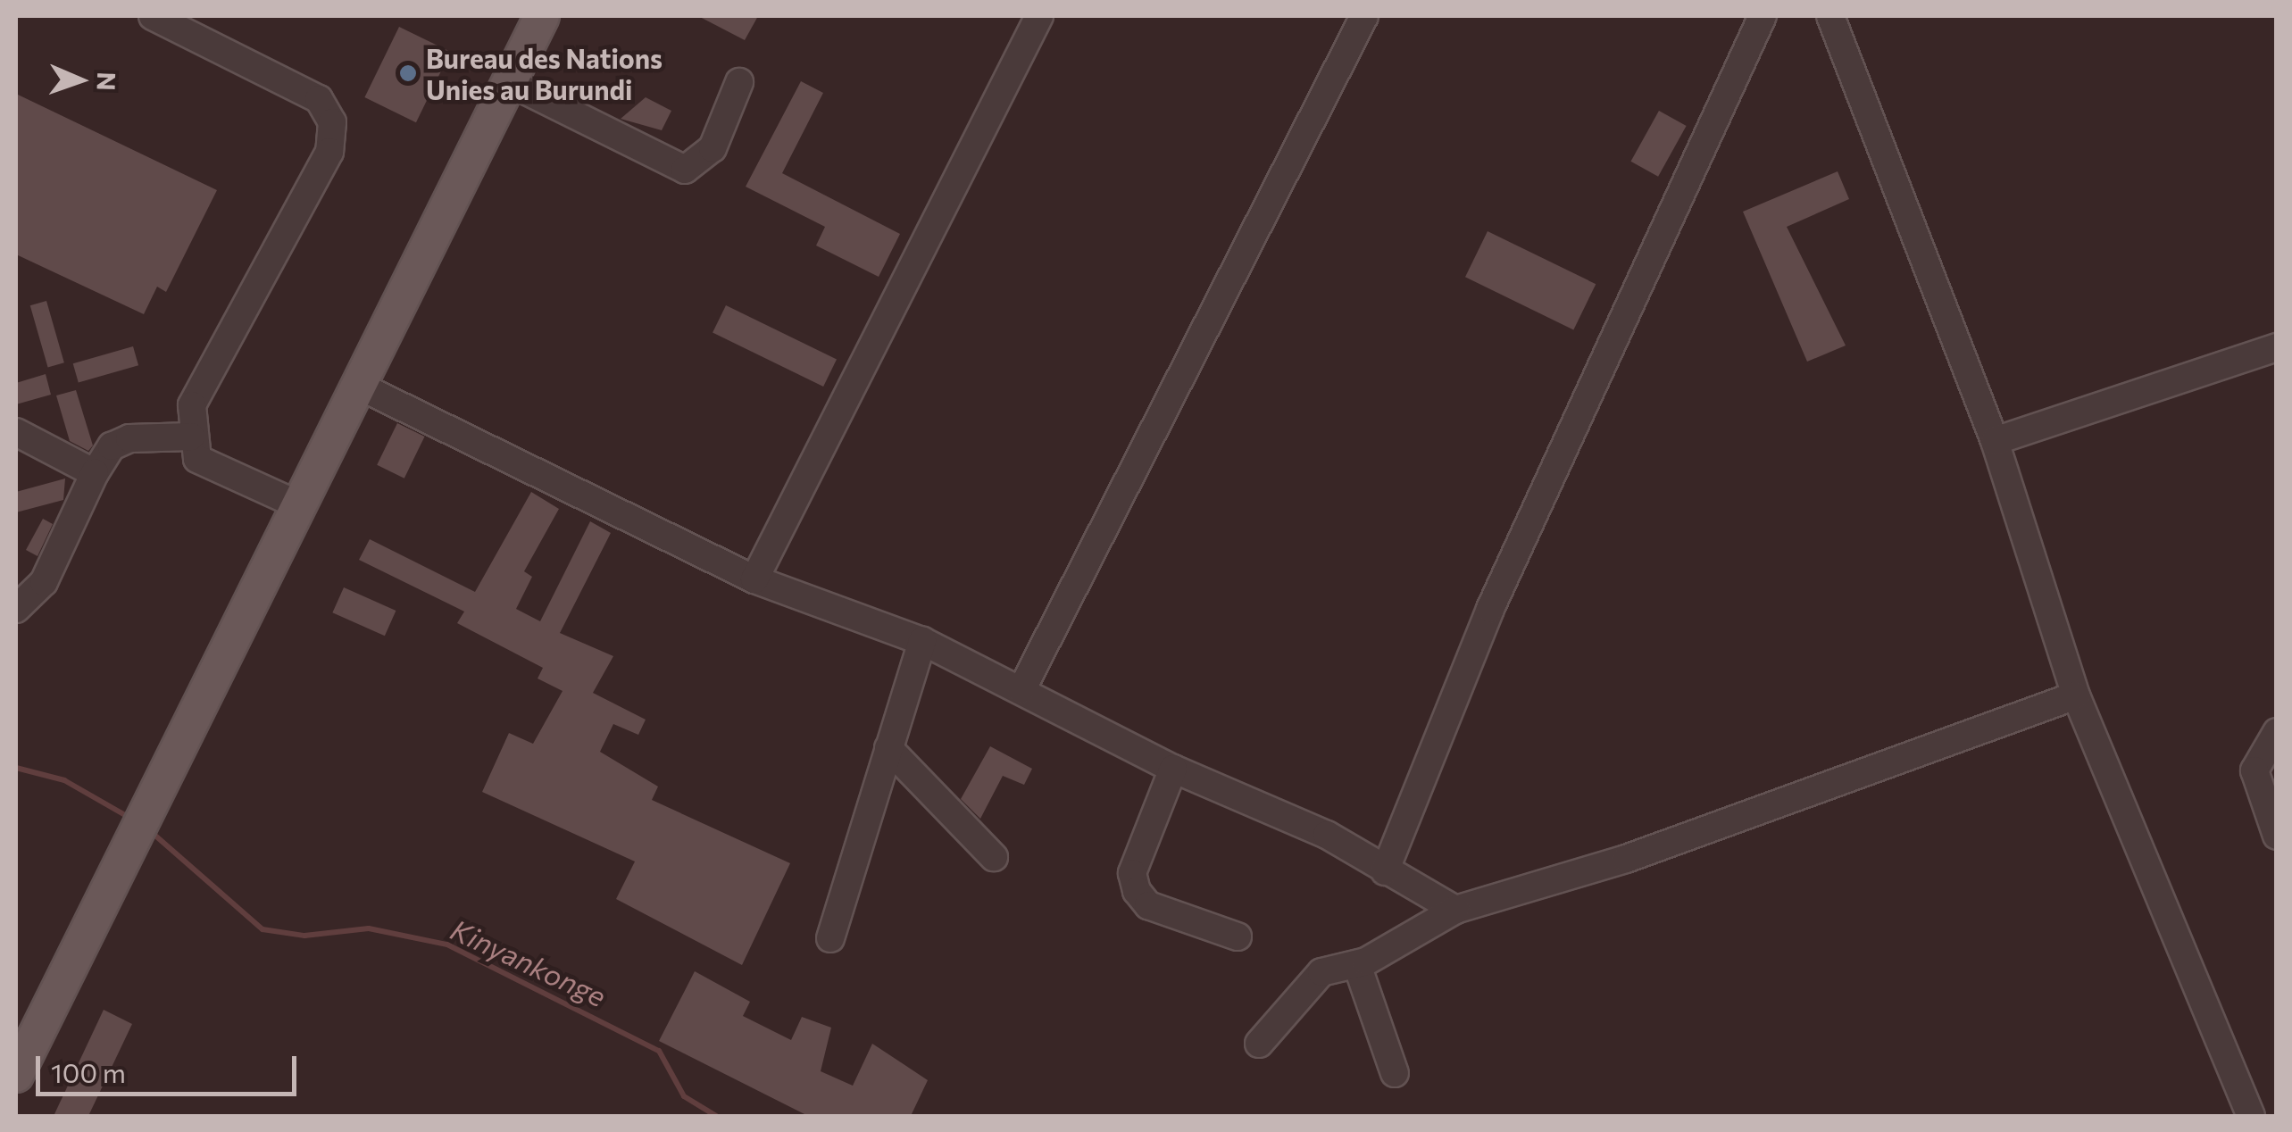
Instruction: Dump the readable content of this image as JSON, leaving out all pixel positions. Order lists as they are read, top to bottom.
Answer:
{
  "water": ["Kinyankonge"],
  "places": ["Bureau des Nations Unies au Burundi"],
  "scale_bar": "100 m",
  "north": "right"
}
